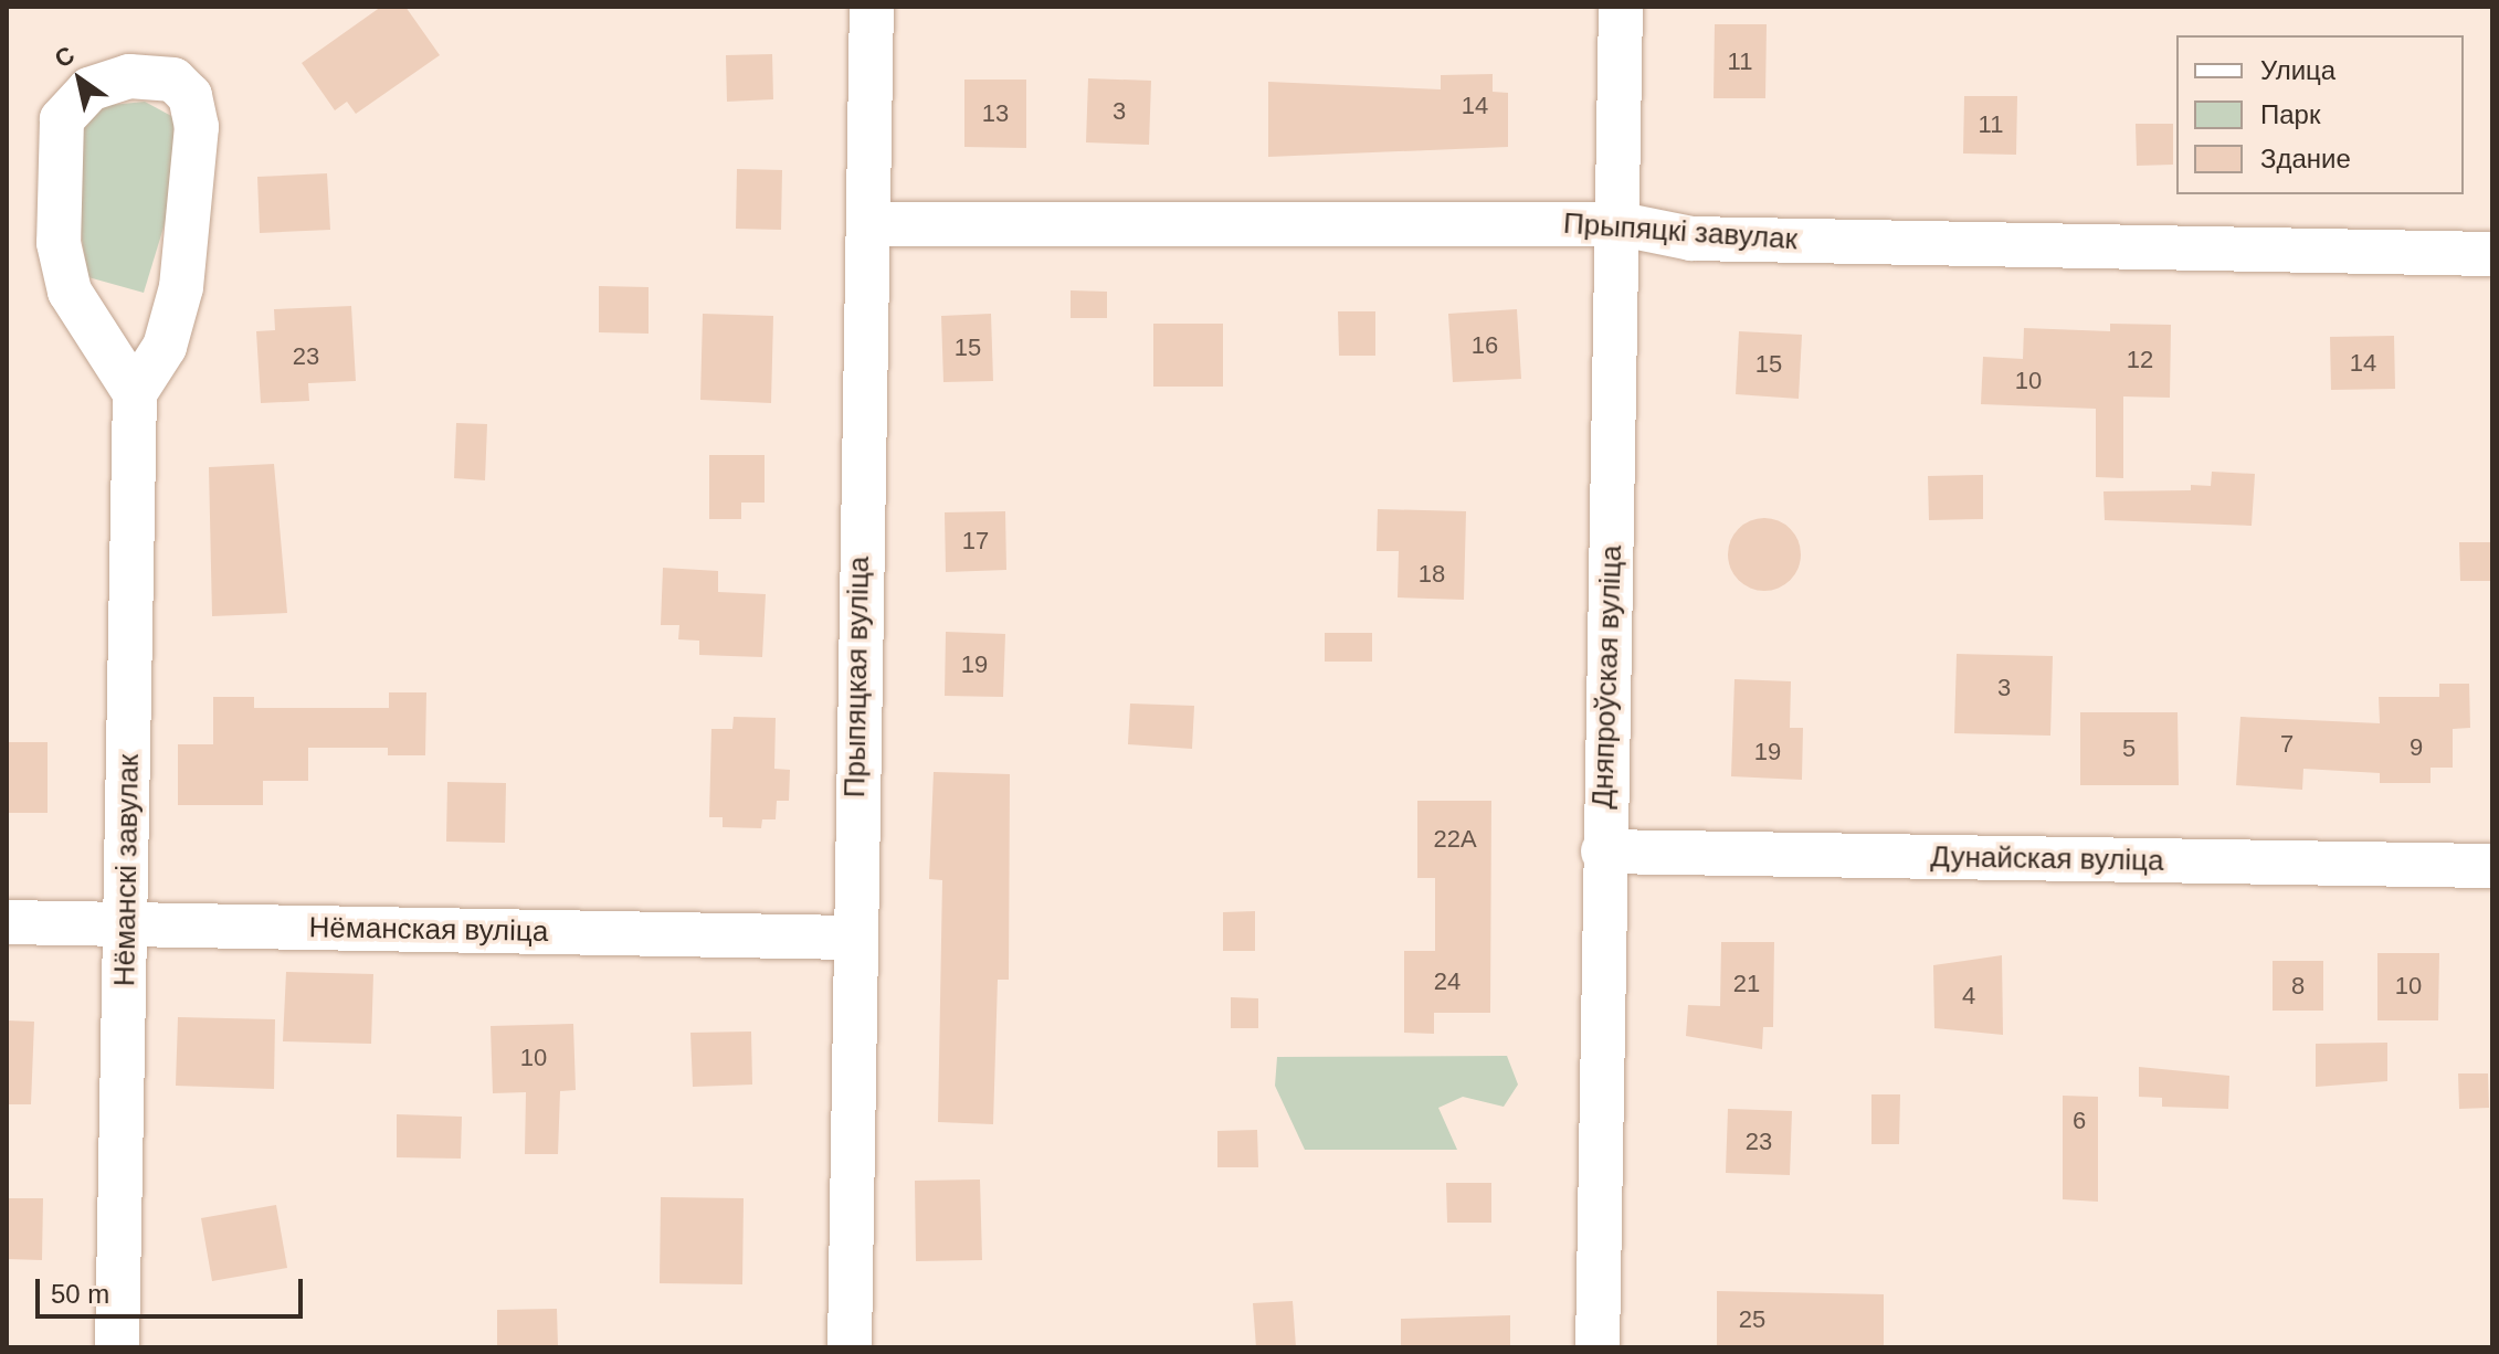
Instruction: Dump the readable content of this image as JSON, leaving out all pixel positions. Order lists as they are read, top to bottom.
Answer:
{
  "streets": {
    "street": [
      "Прыпяцкі завулак",
      "Прыпяцкая вуліца",
      "Дняпроўская вуліца",
      "Дунайская вуліца",
      "Нёманскі завулак",
      "Нёманская вуліца"
    ]
  },
  "crossings": [
    ["Прыпяцкі завулак", "Прыпяцкая вуліца"],
    ["Прыпяцкі завулак", "Дняпроўская вуліца"],
    ["Прыпяцкая вуліца", "Нёманская вуліца"],
    ["Дняпроўская вуліца", "Дунайская вуліца"],
    ["Нёманскі завулак", "Нёманская вуліца"]
  ],
  "house_numbers": [
    "11",
    "14",
    "3",
    "13",
    "11",
    "16",
    "15",
    "23",
    "12",
    "14",
    "15",
    "10",
    "17",
    "18",
    "19",
    "3",
    "7",
    "9",
    "5",
    "19",
    "22А",
    "24",
    "21",
    "8",
    "10",
    "4",
    "10",
    "6",
    "23",
    "25"
  ],
  "legend": ["Улица", "Парк", "Здание"],
  "scale_bar": "50 m",
  "north": "top left"
}
